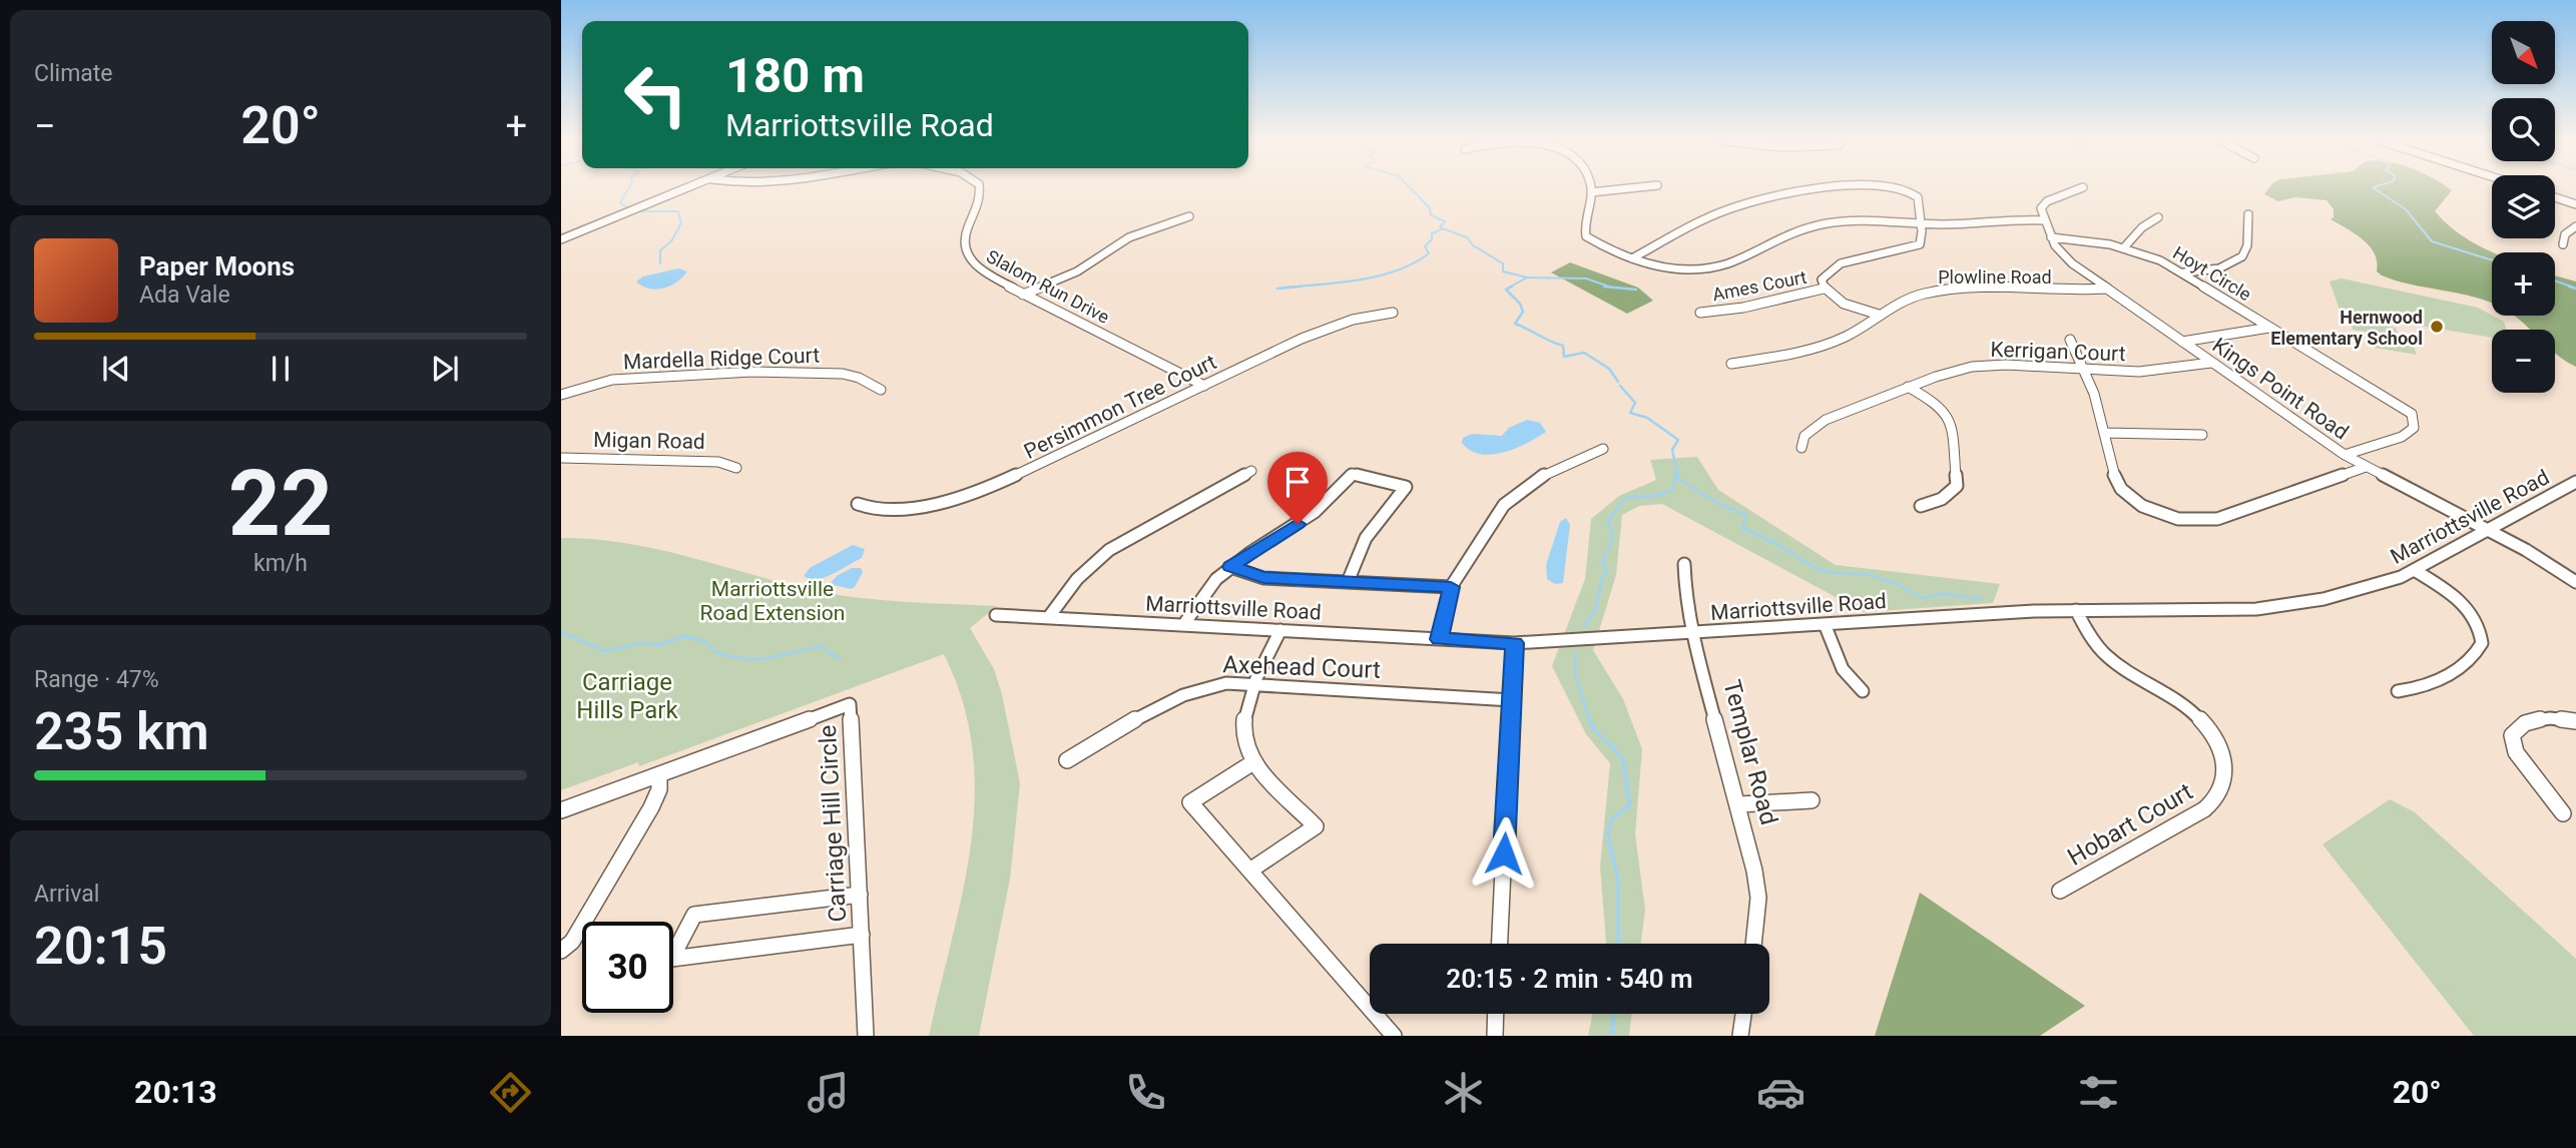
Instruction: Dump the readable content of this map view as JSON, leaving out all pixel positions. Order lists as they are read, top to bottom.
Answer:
{
  "streets": {
    "street": [
      "Hoyt Circle",
      "Plowline Road",
      "Ames Court",
      "Slalom Run Drive",
      "Kerrigan Court",
      "Mardella Ridge Court",
      "Kings Point Road",
      "Persimmon Tree Court",
      "Migan Road",
      "Marriottsville Road",
      "Axehead Court",
      "Templar Road",
      "Carriage Hill Circle",
      "Hobart Court"
    ]
  },
  "crossings": [
    ["Hoyt Circle", "Kings Point Road"],
    ["Plowline Road", "Kings Point Road"],
    ["Slalom Run Drive", "Persimmon Tree Court"],
    ["Kerrigan Court", "Kings Point Road"],
    ["Kings Point Road", "Marriottsville Road"],
    ["Marriottsville Road", "Templar Road"],
    ["Marriottsville Road", "Hobart Court"]
  ],
  "parks": ["Marriottsville Road Extension", "Carriage Hills Park"],
  "places": ["Hernwood Elementary School"],
  "north": "bottom right",
  "page": {
    "tile": [
      "Climate",
      ["22", "km/h"],
      ["Range · 47%", "235 km"],
      ["Arrival", "20:15"]
    ],
    "map_buttons": ["+", "−"],
    "turn": ["180 m", "Marriottsville Road"],
    "heat": ["−", "20°", "+"],
    "song": ["Paper Moons", "Ada Vale"],
    "limit": "30",
    "trip": "20:15 · 2 min · 540 m",
    "tabs": ["20:13", "20°"]
  }
}
